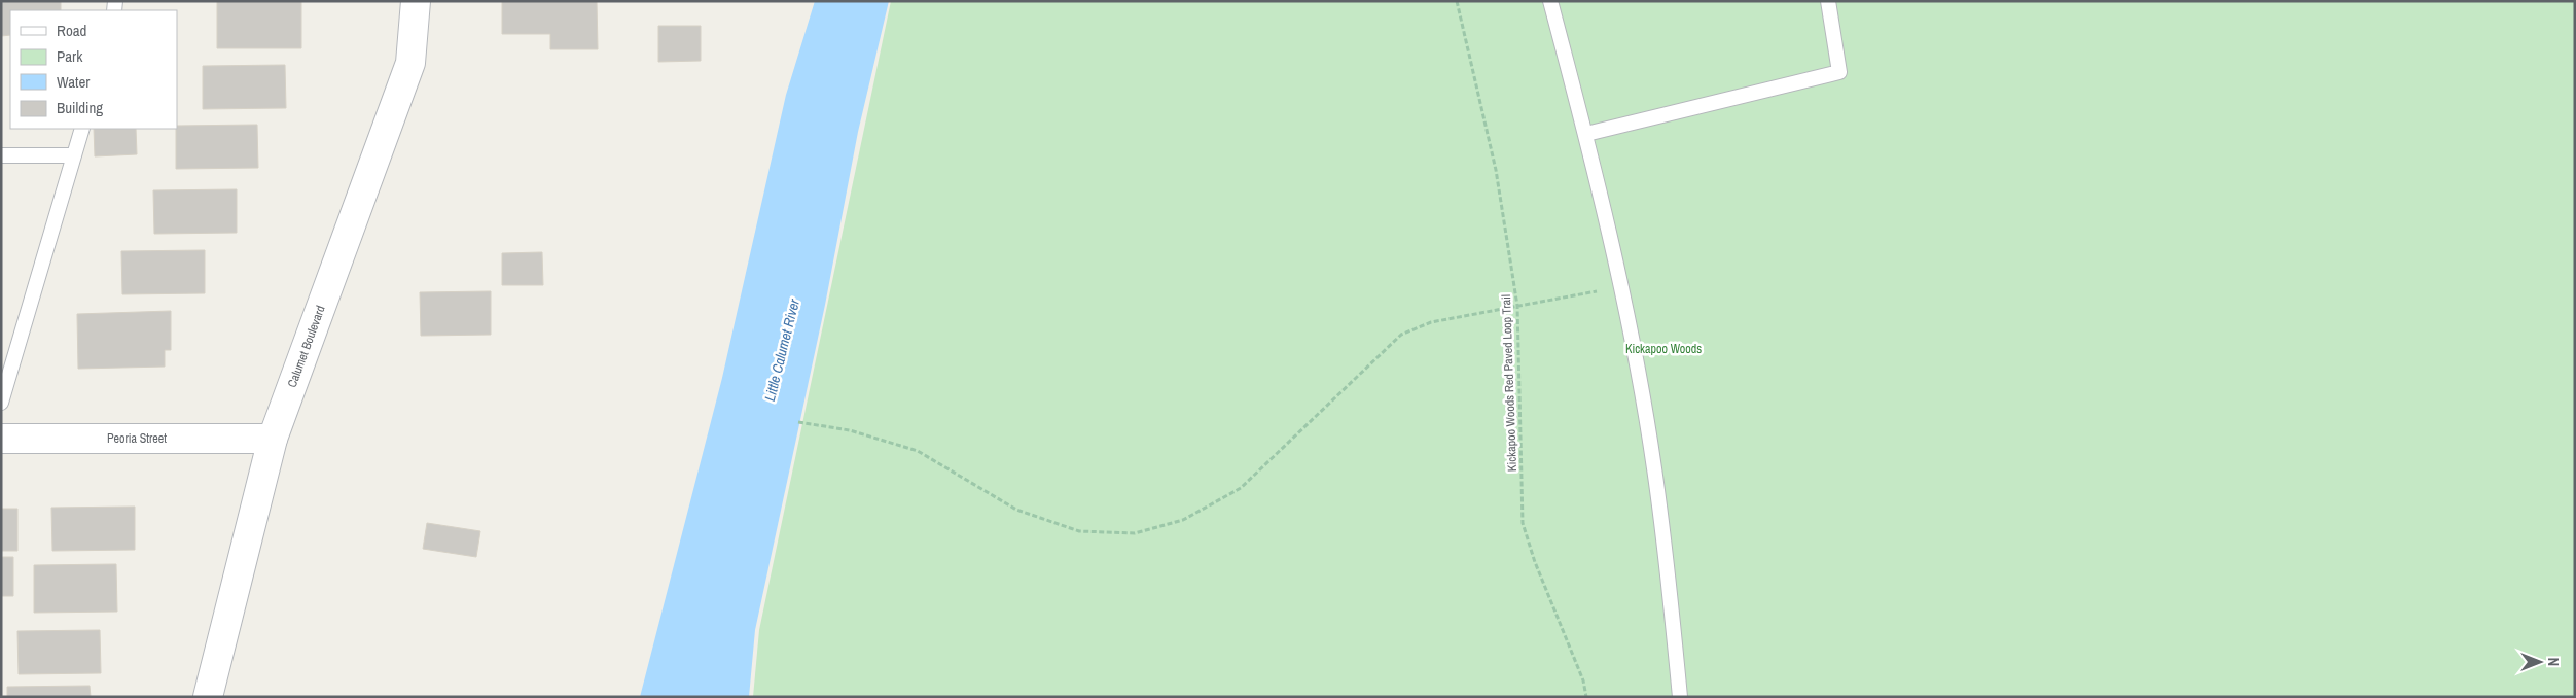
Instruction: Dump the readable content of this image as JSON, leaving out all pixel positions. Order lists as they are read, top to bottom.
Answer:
{
  "streets": {
    "street": ["Calumet Boulevard", "Peoria Street"],
    "path": ["Kickapoo Woods Red Paved Loop Trail"]
  },
  "crossings": [
    ["Calumet Boulevard", "Peoria Street"]
  ],
  "water": ["Little Calumet River"],
  "parks": ["Kickapoo Woods"],
  "legend": [
    "Road",
    "Park",
    "Water",
    "Building"
  ],
  "north": "right"
}
